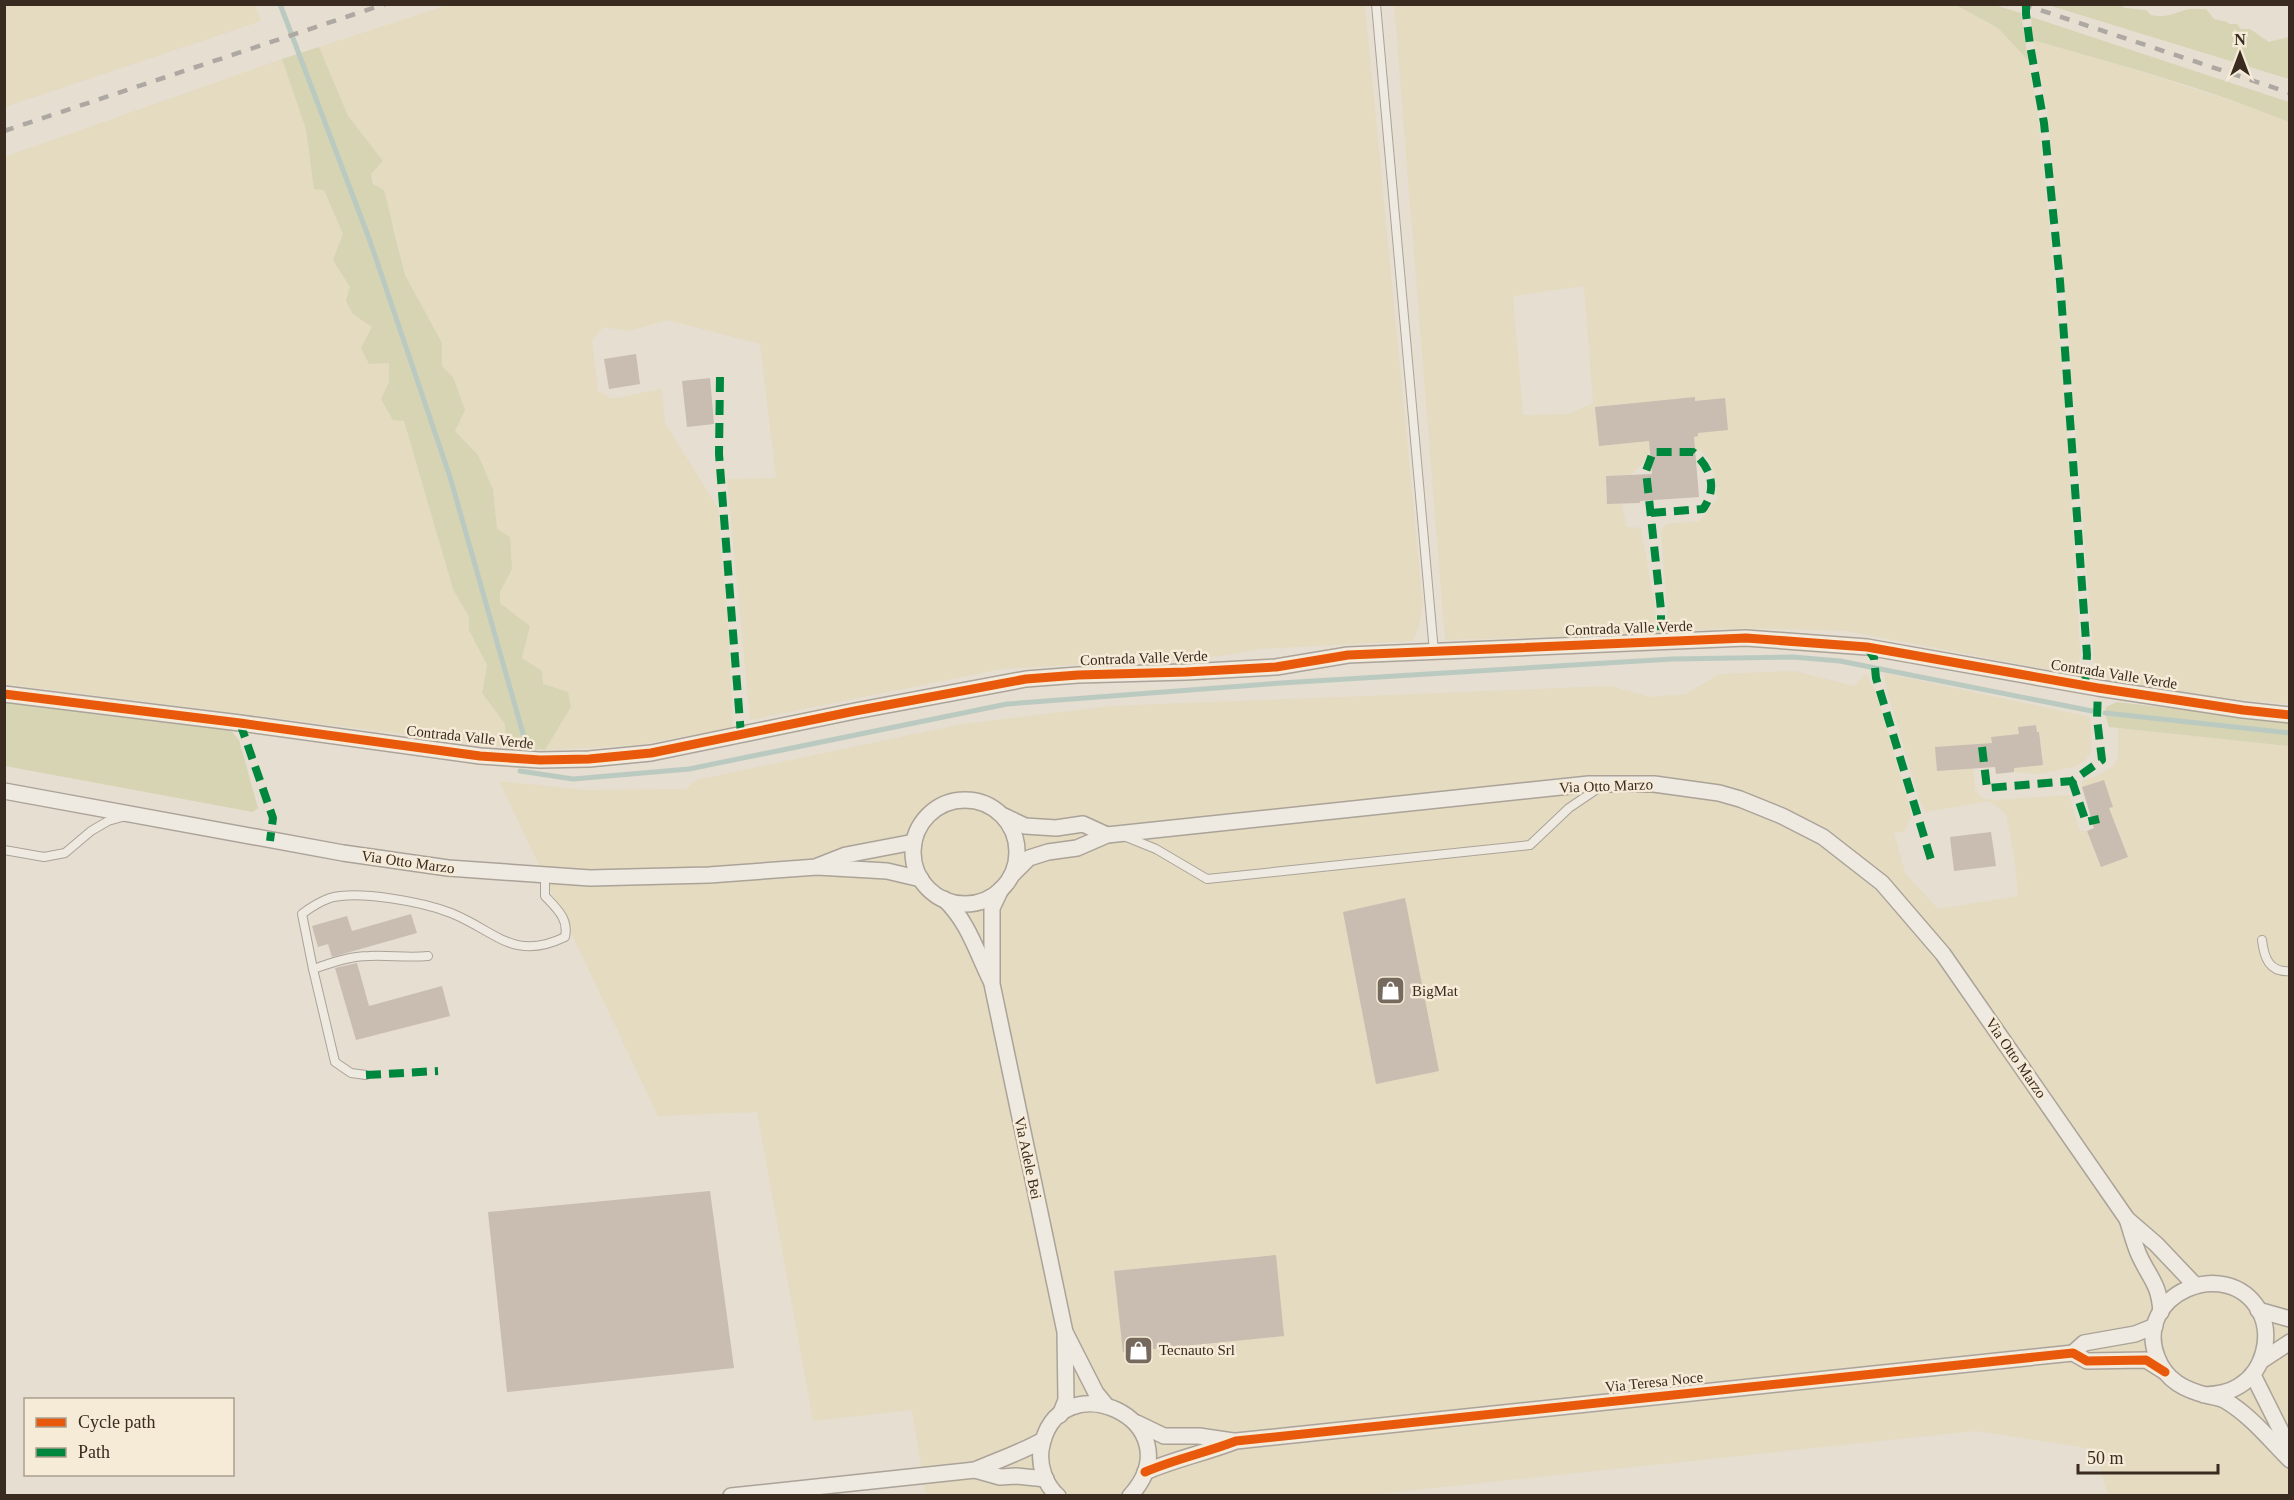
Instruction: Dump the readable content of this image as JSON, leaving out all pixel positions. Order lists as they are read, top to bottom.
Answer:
{
  "streets": {
    "street": [
      "Contrada Valle Verde",
      "Via Otto Marzo",
      "Via Adele Bei",
      "Via Teresa Noce"
    ]
  },
  "crossings": [
    ["Via Otto Marzo", "Via Teresa Noce"],
    ["Via Adele Bei", "Via Teresa Noce"]
  ],
  "places": {
    "shop": ["BigMat", "Tecnauto Srl"]
  },
  "legend": ["Cycle path", "Path"],
  "scale_bar": "50 m",
  "north": "top"
}
